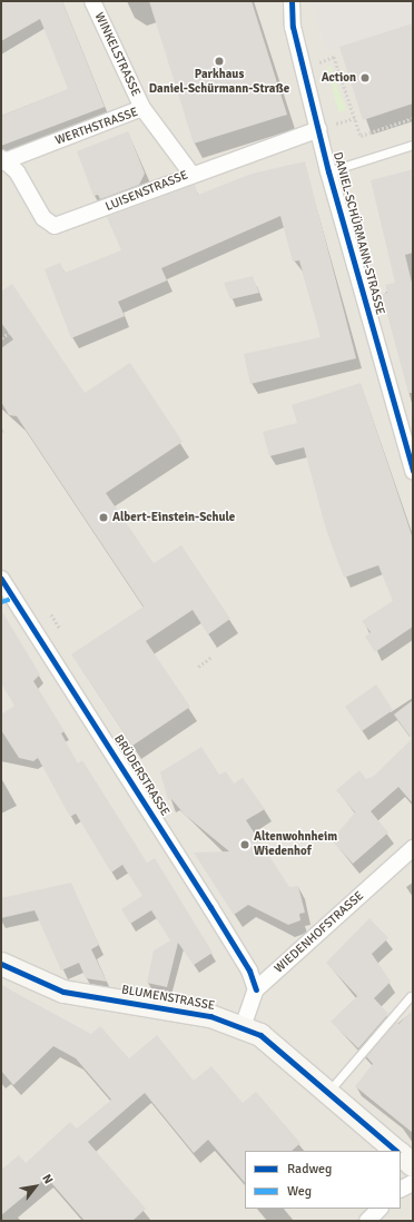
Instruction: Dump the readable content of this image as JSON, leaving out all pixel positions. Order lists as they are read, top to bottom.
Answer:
{
  "streets": {
    "street": [
      "WINKELSTRASSE",
      "WERTHSTRASSE",
      "LUISENSTRASSE",
      "DANIEL-SCHÜRMANN-STRASSE",
      "BRÜDERSTRASSE",
      "WIEDENHOFSTRASSE",
      "BLUMENSTRASSE"
    ]
  },
  "crossings": [
    ["WINKELSTRASSE", "WERTHSTRASSE"],
    ["WERTHSTRASSE", "LUISENSTRASSE"],
    ["LUISENSTRASSE", "DANIEL-SCHÜRMANN-STRASSE"],
    ["BRÜDERSTRASSE", "WIEDENHOFSTRASSE"],
    ["WIEDENHOFSTRASSE", "BLUMENSTRASSE"]
  ],
  "places": [
    "Parkhaus Daniel-Schürmann-Straße",
    "Action",
    "Albert-Einstein-Schule",
    "Altenwohnheim Wiedenhof"
  ],
  "legend": ["Radweg", "Weg"],
  "north": "top right"
}
